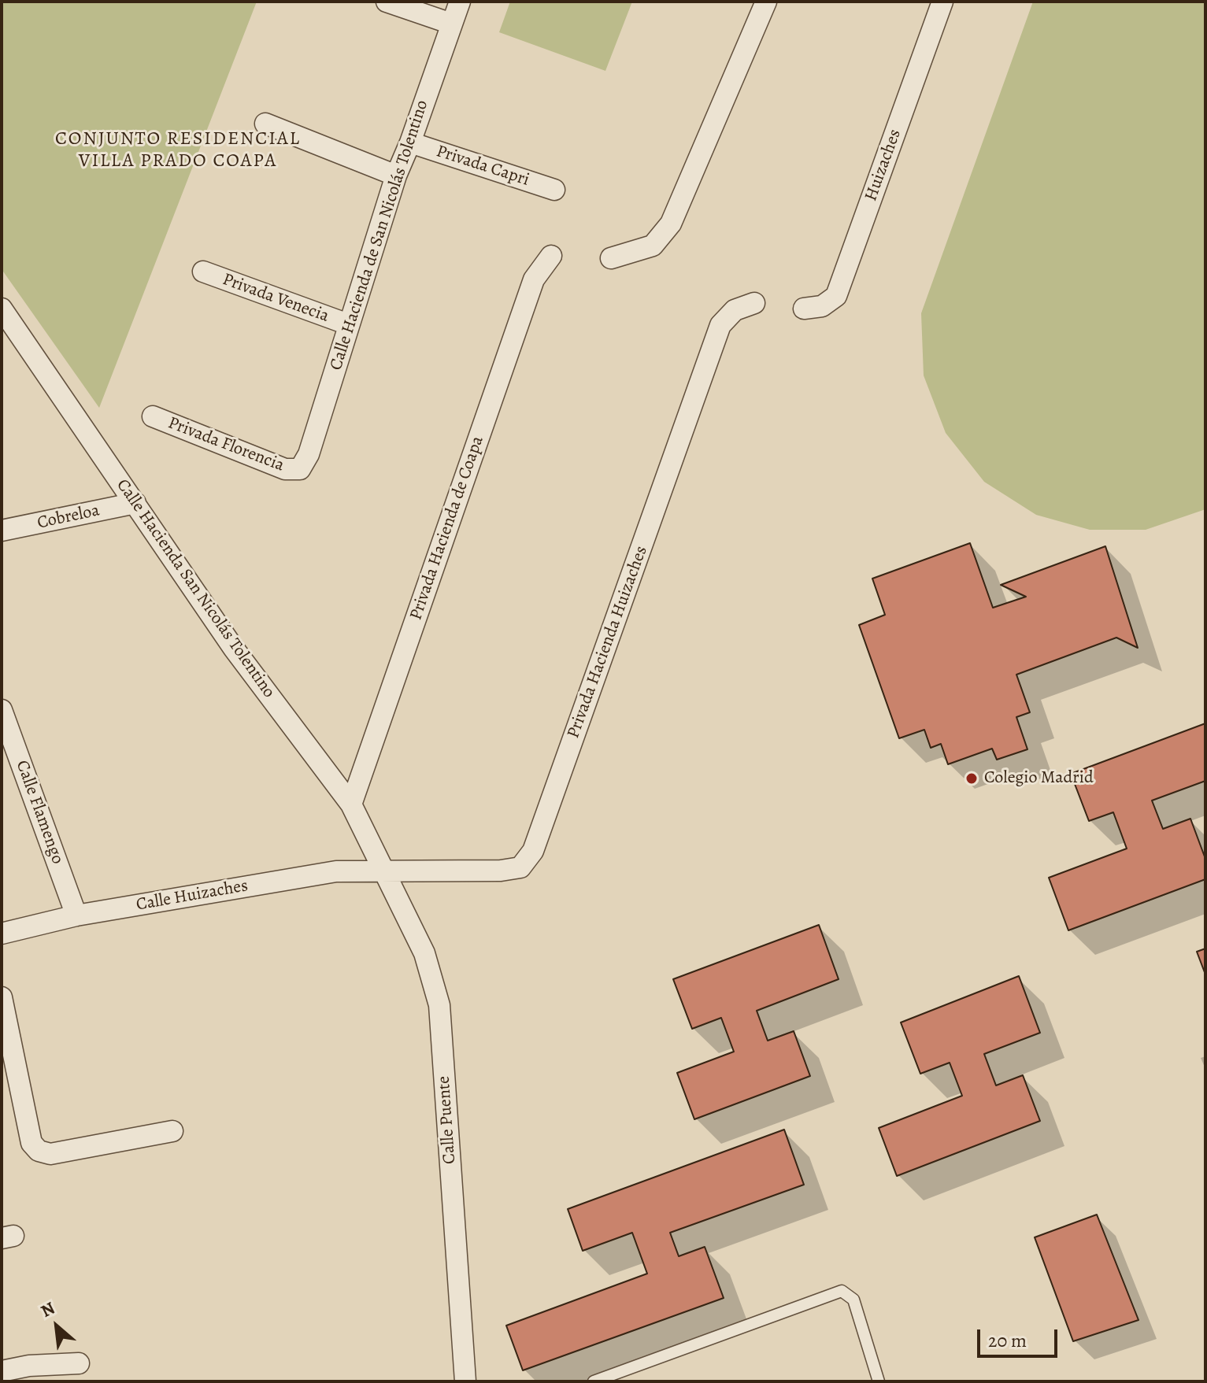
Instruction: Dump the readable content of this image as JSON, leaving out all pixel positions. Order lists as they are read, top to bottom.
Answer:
{
  "streets": {
    "street": [
      "Huizaches",
      "Privada Capri",
      "Calle Hacienda de San Nicolás Tolentino",
      "Privada Venecia",
      "Privada Florencia",
      "Cobreloa",
      "Privada Hacienda de Coapa",
      "Calle Hacienda San Nicolás Tolentino",
      "Privada Hacienda Huizaches",
      "Calle Flamengo",
      "Calle Huizaches",
      "Calle Puente"
    ]
  },
  "crossings": [
    ["Privada Capri", "Calle Hacienda de San Nicolás Tolentino"],
    ["Calle Hacienda de San Nicolás Tolentino", "Privada Venecia"],
    ["Calle Hacienda de San Nicolás Tolentino", "Privada Florencia"],
    ["Cobreloa", "Calle Hacienda San Nicolás Tolentino"],
    ["Privada Hacienda de Coapa", "Calle Hacienda San Nicolás Tolentino"],
    ["Calle Hacienda San Nicolás Tolentino", "Privada Hacienda Huizaches"],
    ["Calle Hacienda San Nicolás Tolentino", "Calle Huizaches"],
    ["Calle Hacienda San Nicolás Tolentino", "Calle Puente"],
    ["Privada Hacienda Huizaches", "Calle Huizaches"],
    ["Privada Hacienda Huizaches", "Calle Puente"],
    ["Calle Flamengo", "Calle Huizaches"],
    ["Calle Huizaches", "Calle Puente"]
  ],
  "districts": ["CONJUNTO RESIDENCIAL VILLA PRADO COAPA"],
  "places": ["Colegio Madrid"],
  "scale_bar": "20 m",
  "north": "top left"
}
